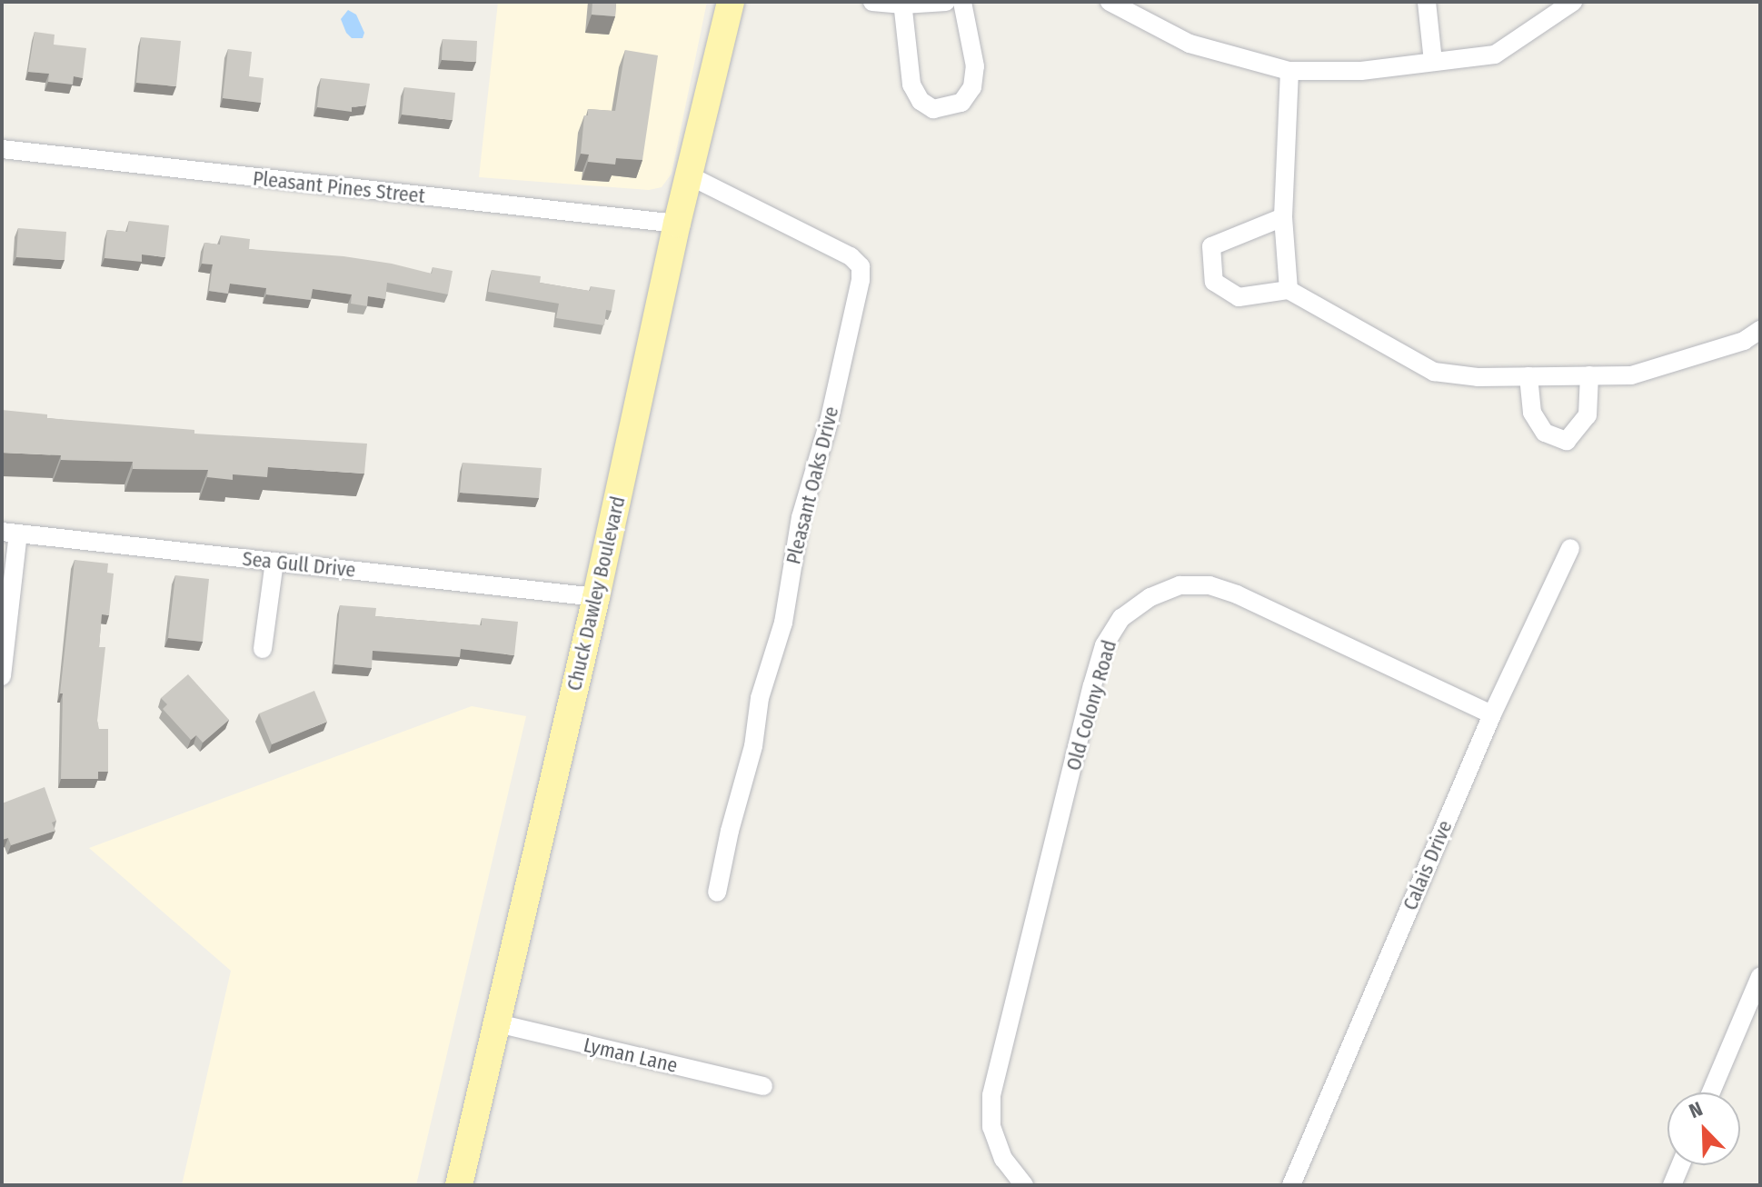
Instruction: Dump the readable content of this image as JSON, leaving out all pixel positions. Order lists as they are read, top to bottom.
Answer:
{
  "streets": {
    "main road": ["Chuck Dawley Boulevard"],
    "street": [
      "Pleasant Pines Street",
      "Pleasant Oaks Drive",
      "Sea Gull Drive",
      "Old Colony Road",
      "Calais Drive",
      "Lyman Lane"
    ]
  },
  "crossings": [
    ["Pleasant Pines Street", "Chuck Dawley Boulevard"],
    ["Pleasant Oaks Drive", "Chuck Dawley Boulevard"],
    ["Sea Gull Drive", "Chuck Dawley Boulevard"],
    ["Chuck Dawley Boulevard", "Lyman Lane"],
    ["Old Colony Road", "Calais Drive"]
  ],
  "north": "top left"
}
